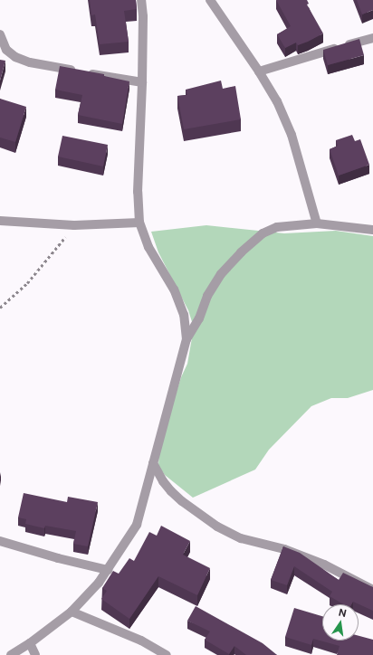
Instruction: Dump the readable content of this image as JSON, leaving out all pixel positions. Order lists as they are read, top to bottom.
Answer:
{
  "north": "top"
}
